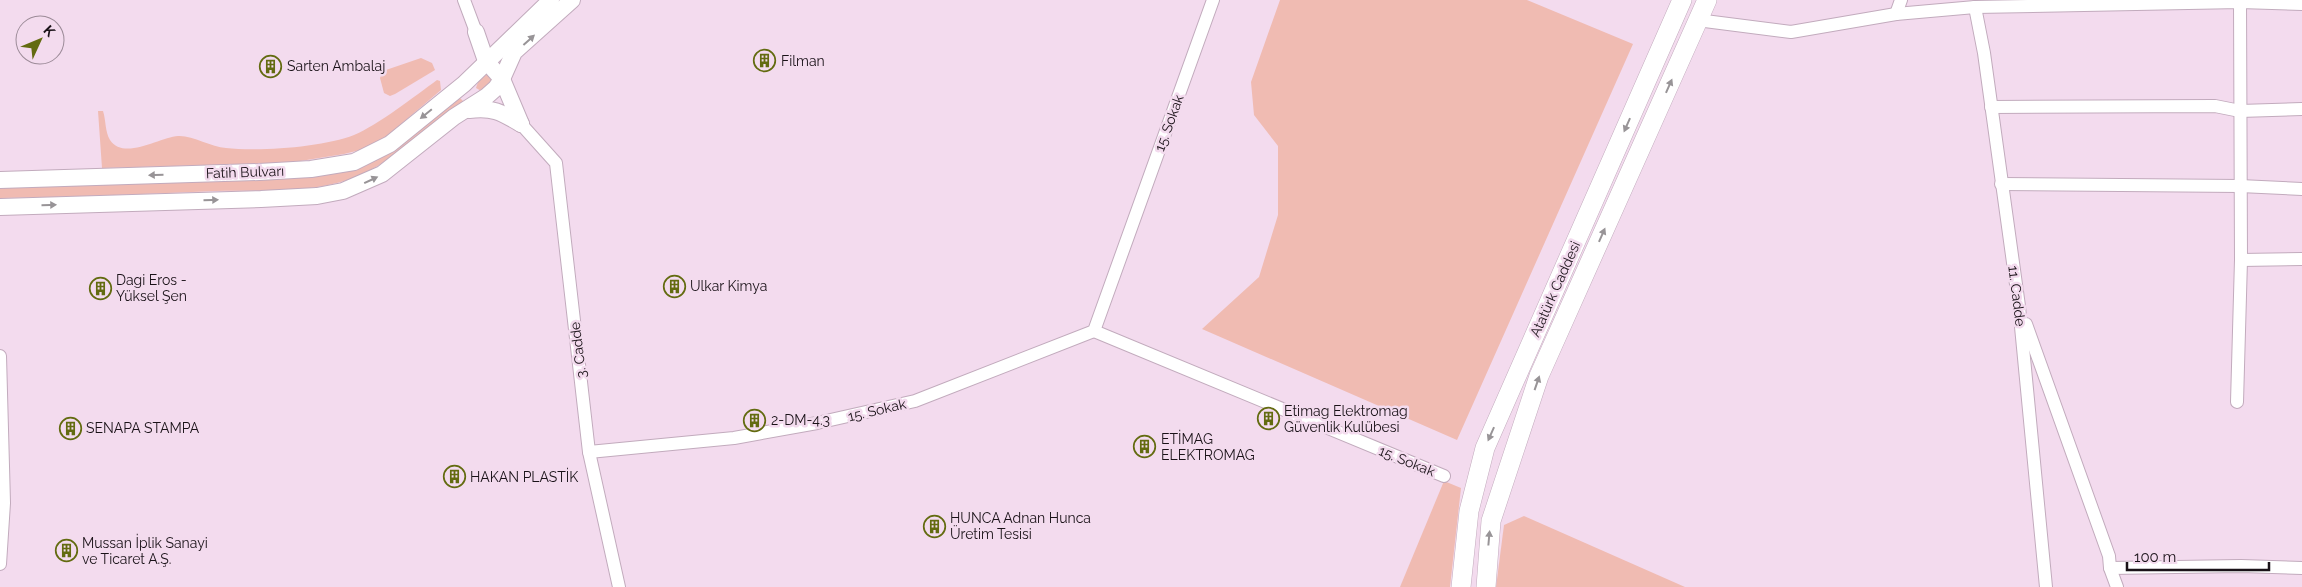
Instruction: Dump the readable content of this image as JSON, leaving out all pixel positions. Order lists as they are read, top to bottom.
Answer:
{
  "streets": {
    "highway": ["Atatürk Caddesi"],
    "main road": ["Fatih Bulvarı"],
    "street": ["15. Sokak", "11. Cadde", "3. Cadde"]
  },
  "crossings": [
    ["15. Sokak", "3. Cadde"]
  ],
  "places": {
    "building": [
      "Filman",
      "Sarten Ambalaj",
      "Ulkar Kimya",
      "Dagi Eros - Yüksel Şen",
      "Etimag Elektromag Güvenlik Kulübesi",
      "2-DM-4.3",
      "SENAPA STAMPA",
      "ETİMAG ELEKTROMAG",
      "HAKAN PLASTİK",
      "HUNCA Adnan Hunca Üretim Tesisi",
      "Mussan İplik Sanayi ve Ticaret A.Ş."
    ]
  },
  "scale_bar": "100 m",
  "north": "top right"
}
